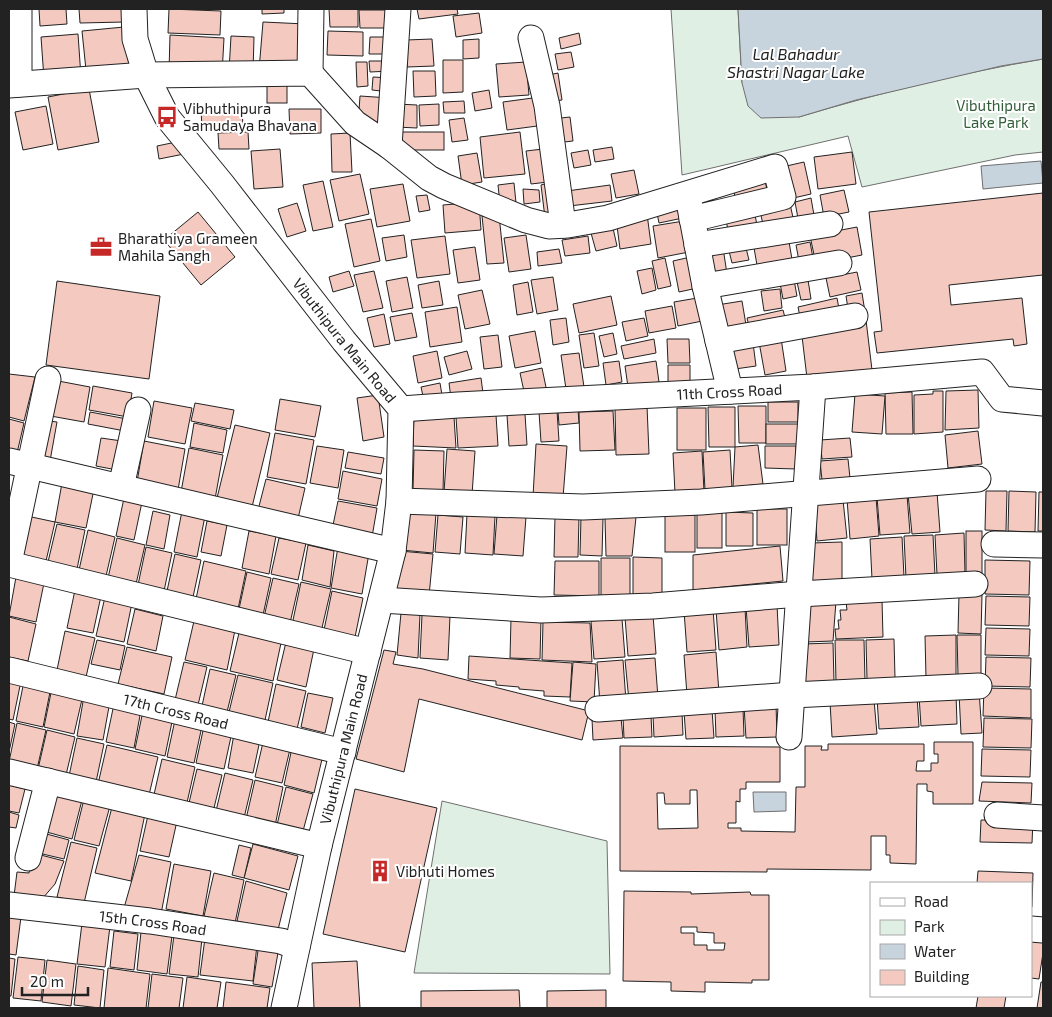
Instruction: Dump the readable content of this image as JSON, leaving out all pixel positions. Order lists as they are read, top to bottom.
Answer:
{
  "streets": {
    "street": [
      "Vibuthipura Main Road",
      "11th Cross Road",
      "17th Cross Road",
      "15th Cross Road"
    ]
  },
  "crossings": [
    ["Vibuthipura Main Road", "11th Cross Road"],
    ["Vibuthipura Main Road", "17th Cross Road"],
    ["Vibuthipura Main Road", "15th Cross Road"]
  ],
  "water": ["Lal Bahadur Shastri Nagar Lake"],
  "parks": ["Vibuthipura Lake Park"],
  "places": {
    "bus stop": ["Vibhuthipura Samudaya Bhavana"],
    "office": ["Bharathiya Grameen Mahila Sangh"],
    "building": ["Vibhuti Homes"]
  },
  "legend": [
    "Road",
    "Park",
    "Water",
    "Building"
  ],
  "scale_bar": "20 m"
}
